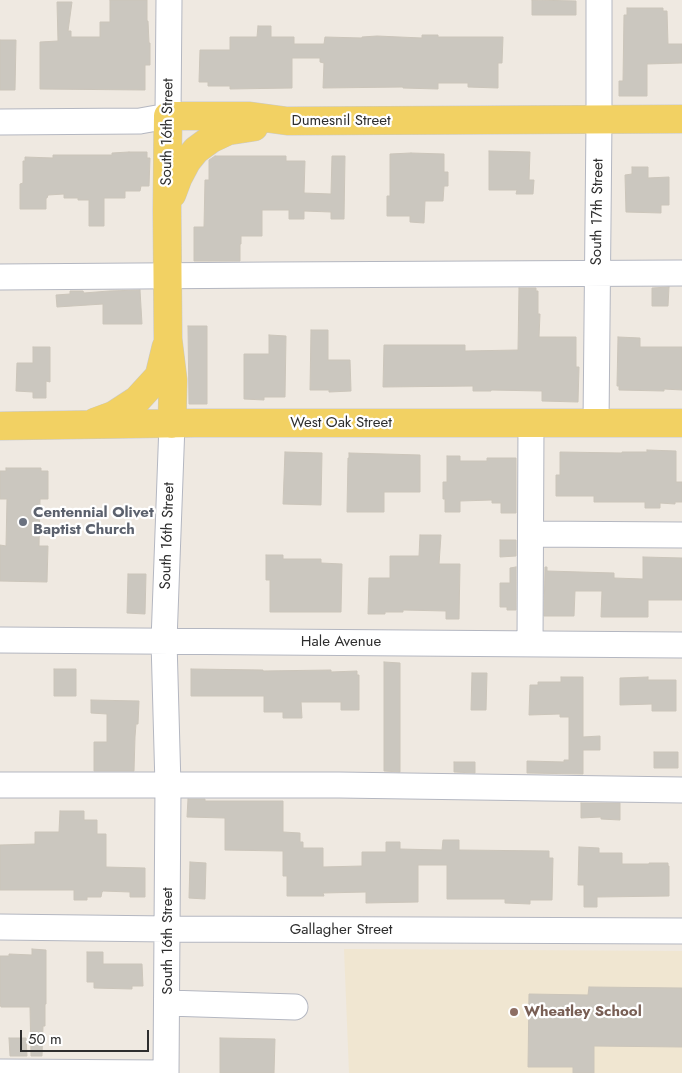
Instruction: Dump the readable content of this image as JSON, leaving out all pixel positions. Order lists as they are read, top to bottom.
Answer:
{
  "streets": {
    "main road": ["Dumesnil Street", "South 16th Street", "West Oak Street"],
    "street": ["South 17th Street", "Hale Avenue", "Gallagher Street"]
  },
  "crossings": [
    ["Dumesnil Street", "South 16th Street"],
    ["Dumesnil Street", "South 17th Street"],
    ["South 16th Street", "West Oak Street"],
    ["South 16th Street", "Hale Avenue"],
    ["South 16th Street", "Gallagher Street"],
    ["South 17th Street", "West Oak Street"]
  ],
  "places": ["Centennial Olivet Baptist Church", "Wheatley School"],
  "scale_bar": "50 m"
}
